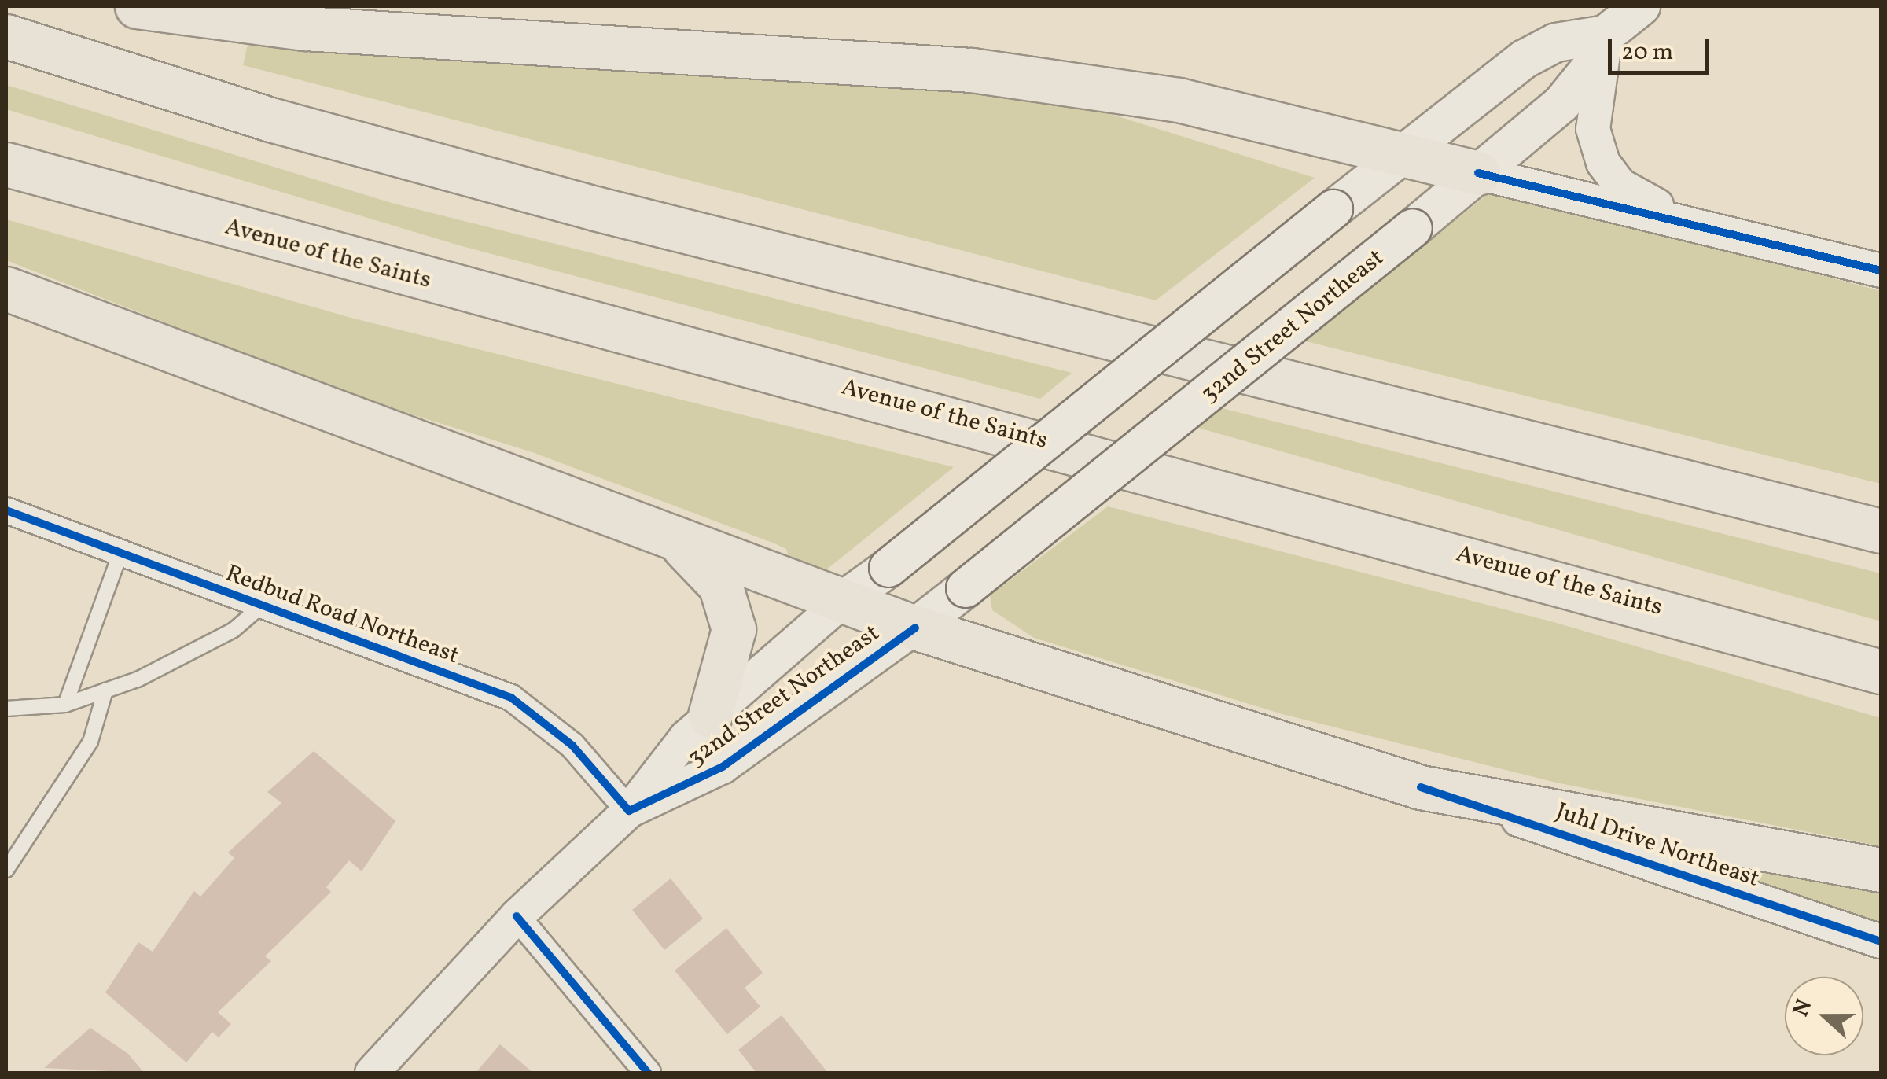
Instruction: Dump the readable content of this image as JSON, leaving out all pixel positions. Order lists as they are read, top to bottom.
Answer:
{
  "streets": {
    "highway": ["Avenue of the Saints"],
    "main road": ["32nd Street Northeast"],
    "street": ["Redbud Road Northeast", "Juhl Drive Northeast"]
  },
  "crossings": [
    ["32nd Street Northeast", "Redbud Road Northeast"]
  ],
  "scale_bar": "20 m",
  "north": "left"
}
